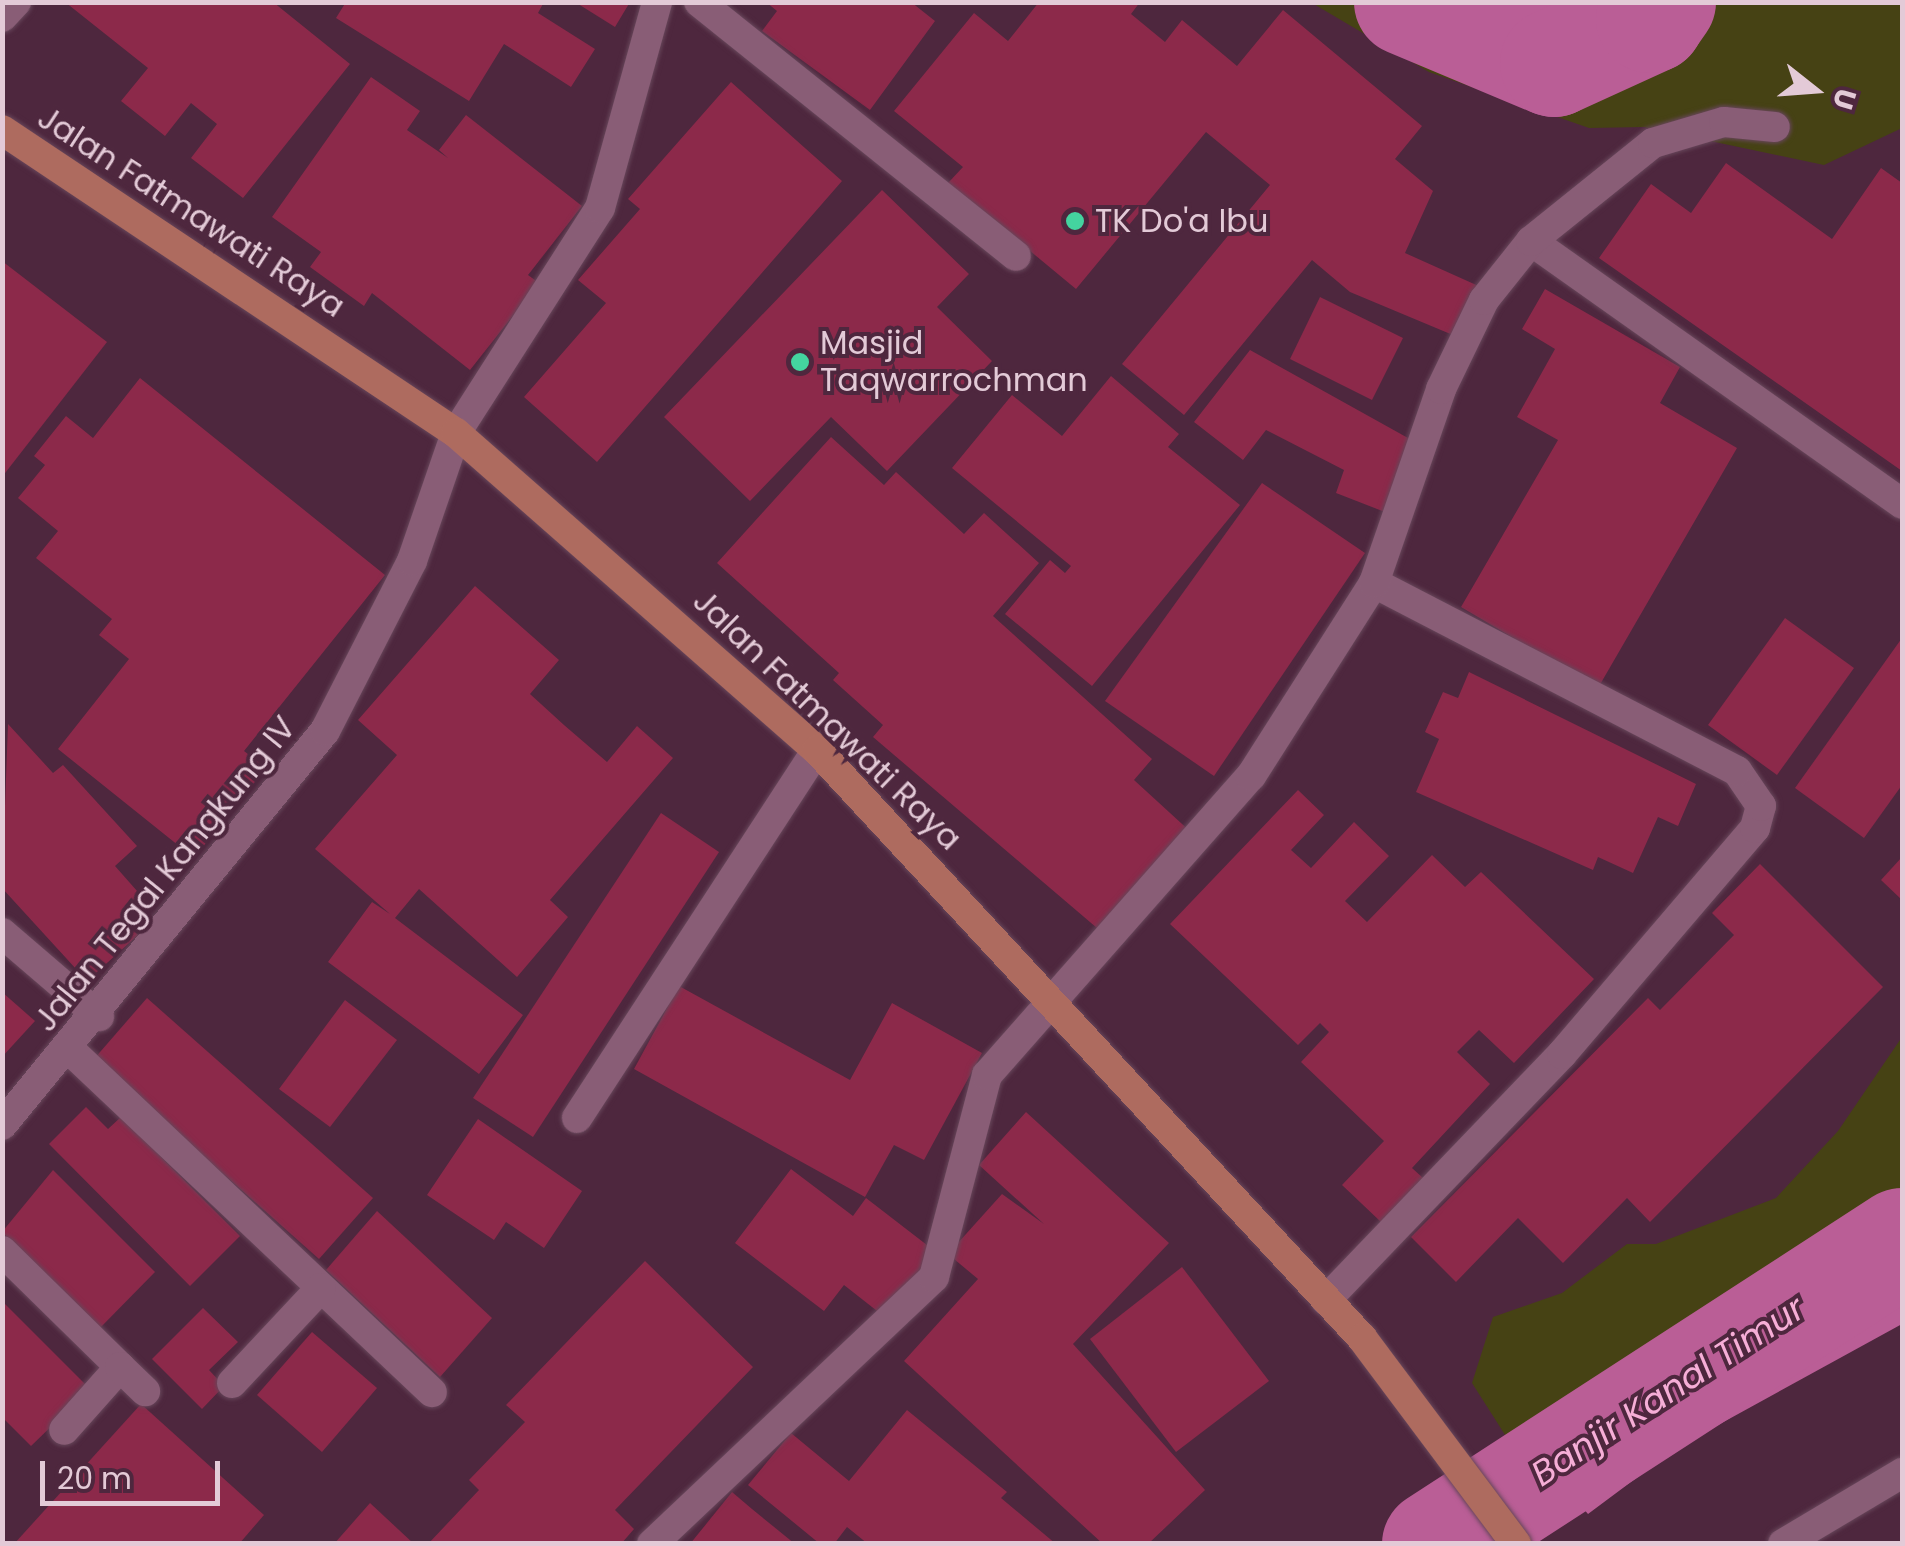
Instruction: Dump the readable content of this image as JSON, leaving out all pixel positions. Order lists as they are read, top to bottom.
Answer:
{
  "streets": {
    "main road": ["Jalan Fatmawati Raya"],
    "street": ["Jalan Tegal Kangkung IV"]
  },
  "crossings": [
    ["Jalan Fatmawati Raya", "Jalan Tegal Kangkung IV"]
  ],
  "water": ["Banjir Kanal Timur"],
  "places": ["TK Do'a Ibu", "Masjid Taqwarrochman"],
  "scale_bar": "20 m",
  "north": "right"
}
